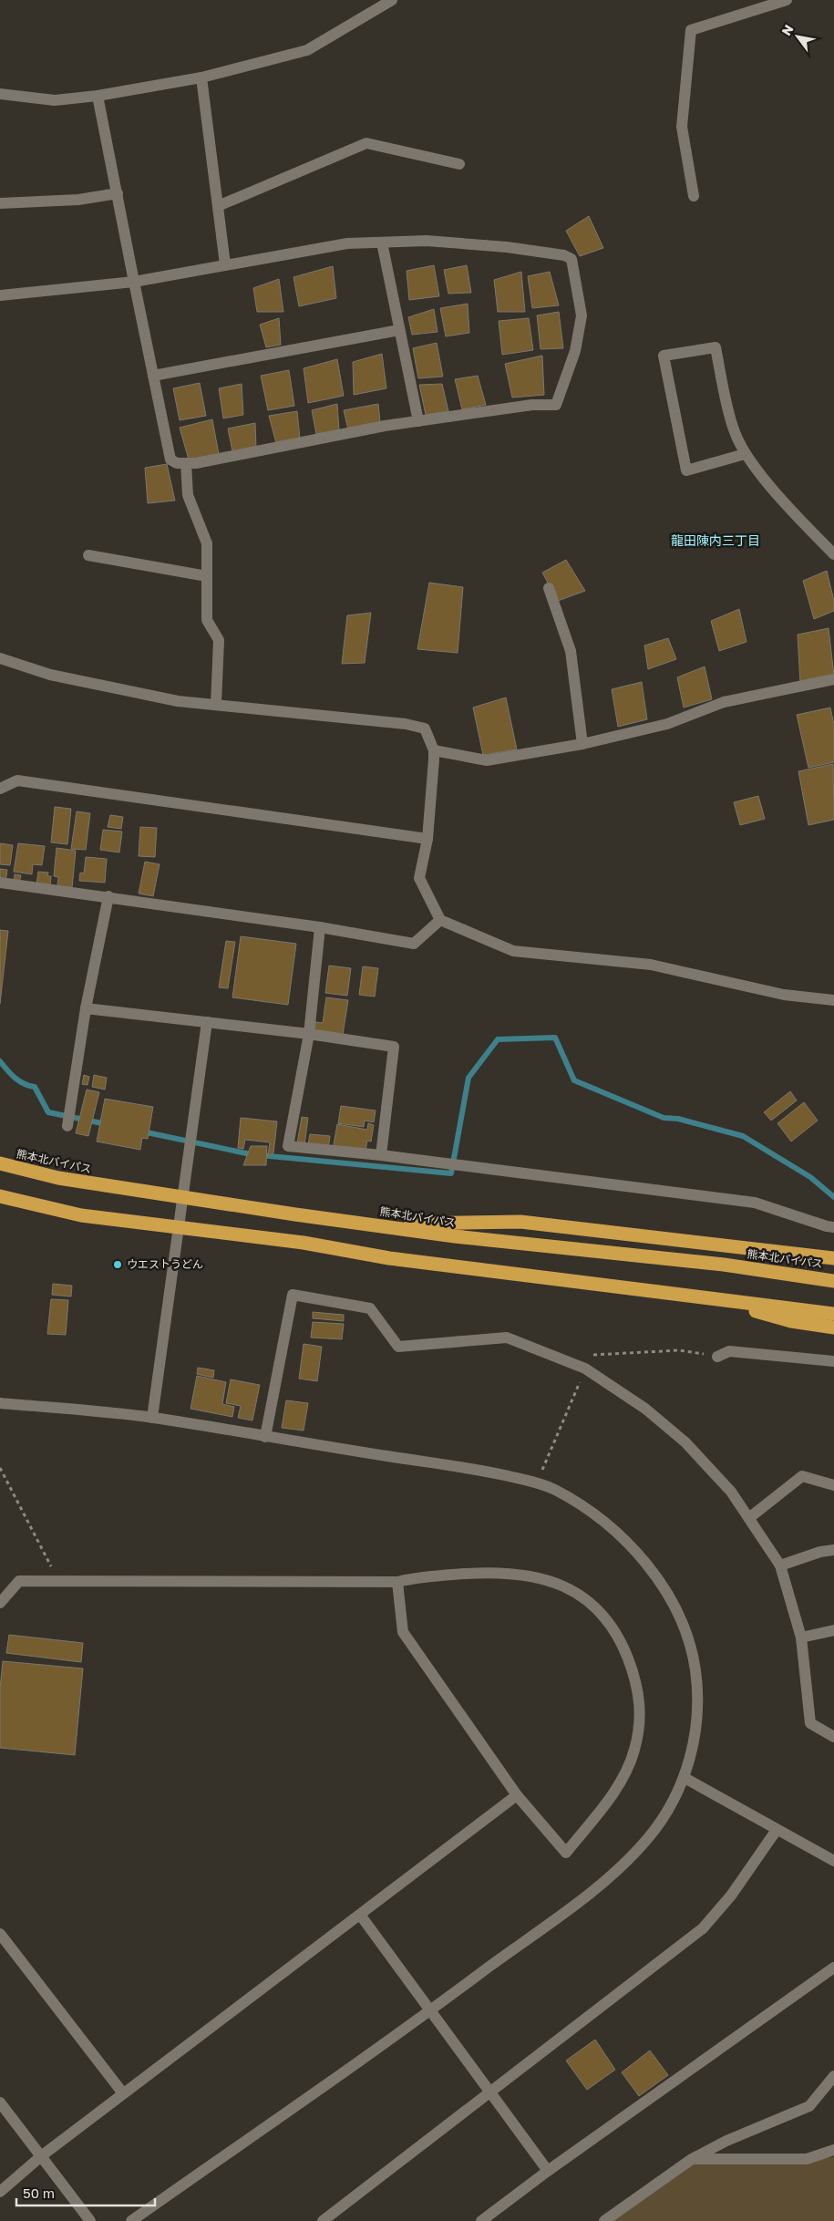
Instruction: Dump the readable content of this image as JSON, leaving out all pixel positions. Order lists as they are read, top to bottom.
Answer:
{
  "streets": {
    "highway": ["熊本北バイパス"]
  },
  "districts": ["龍田陳内三丁目"],
  "places": ["ウエストうどん"],
  "scale_bar": "50 m",
  "north": "top left"
}
